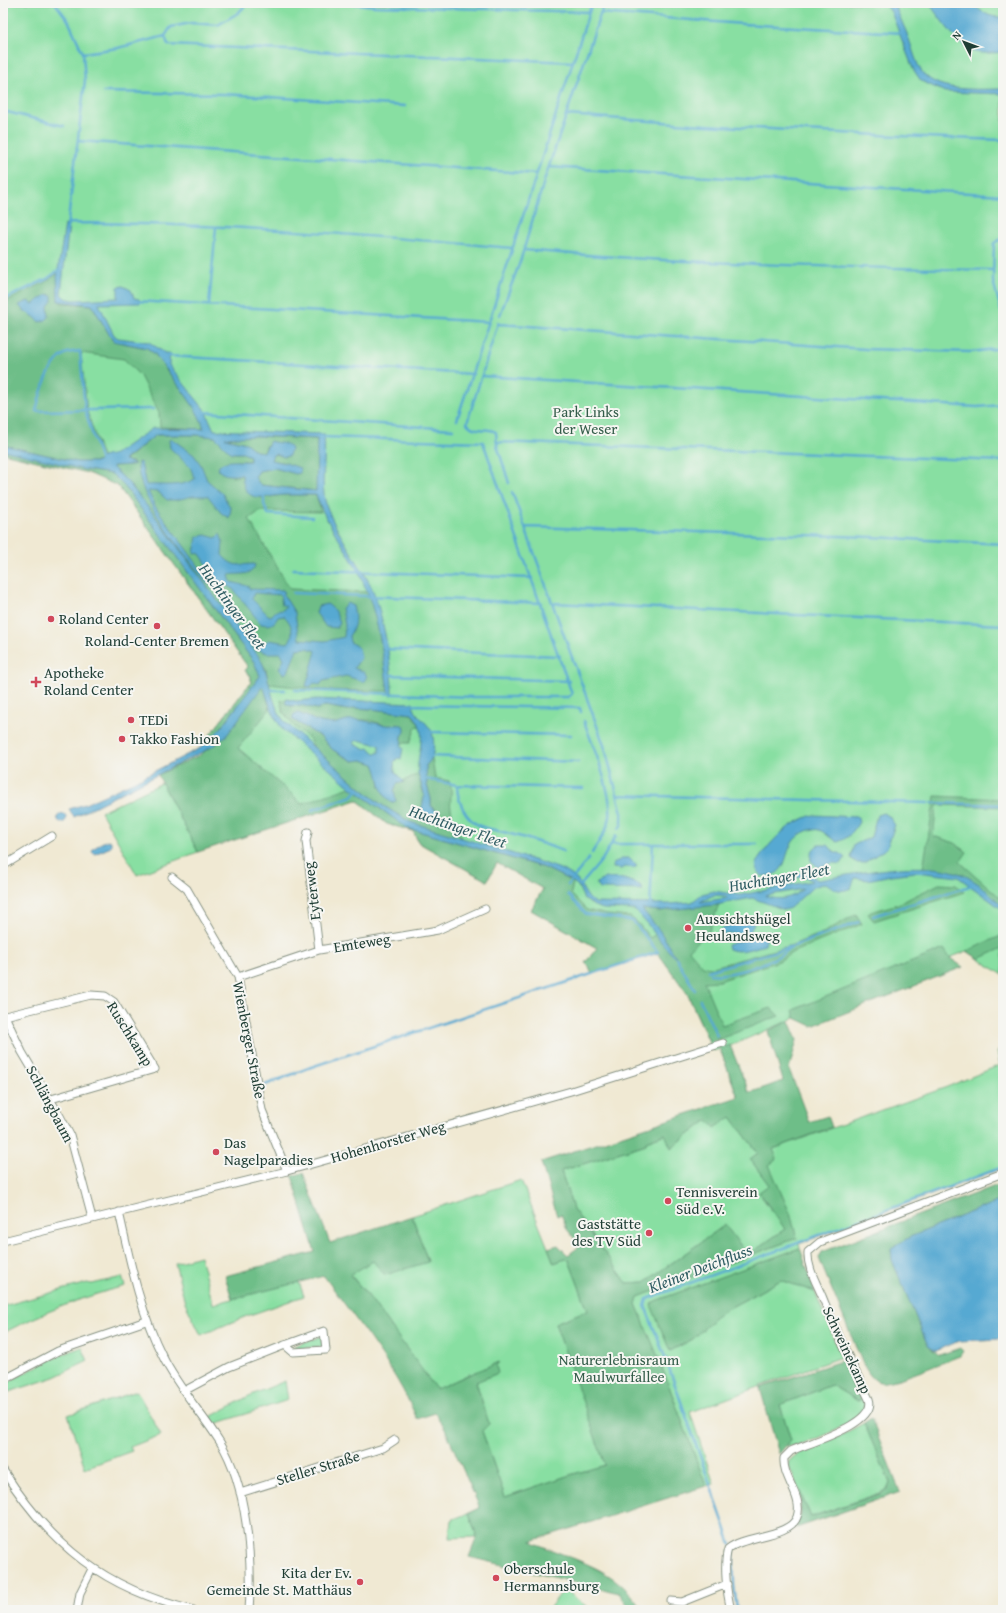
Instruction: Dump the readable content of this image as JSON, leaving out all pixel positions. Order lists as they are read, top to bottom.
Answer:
{
  "streets": {
    "street": [
      "Eyterweg",
      "Emteweg",
      "Ruschkamp",
      "Wienberger Straße",
      "Schlängbaum",
      "Hohenhorster Weg",
      "Schweinekamp",
      "Steller Straße"
    ]
  },
  "crossings": [
    ["Eyterweg", "Emteweg"],
    ["Emteweg", "Wienberger Straße"],
    ["Ruschkamp", "Schlängbaum"],
    ["Wienberger Straße", "Hohenhorster Weg"],
    ["Schlängbaum", "Hohenhorster Weg"]
  ],
  "water": ["Huchtinger Fleet", "Kleiner Deichfluss"],
  "parks": ["Park Links der Weser", "Naturerlebnisraum Maulwurfallee"],
  "places": {
    "other": [
      "Roland Center",
      "Roland-Center Bremen",
      "TEDi",
      "Takko Fashion",
      "Aussichtshügel Heulandsweg",
      "Das Nagelparadies",
      "Tennisverein Süd e.V.",
      "Gaststätte des TV Süd",
      "Oberschule Hermannsburg",
      "Kita der Ev. Gemeinde St. Matthäus"
    ],
    "health": ["Apotheke Roland Center"]
  },
  "north": "top left"
}
